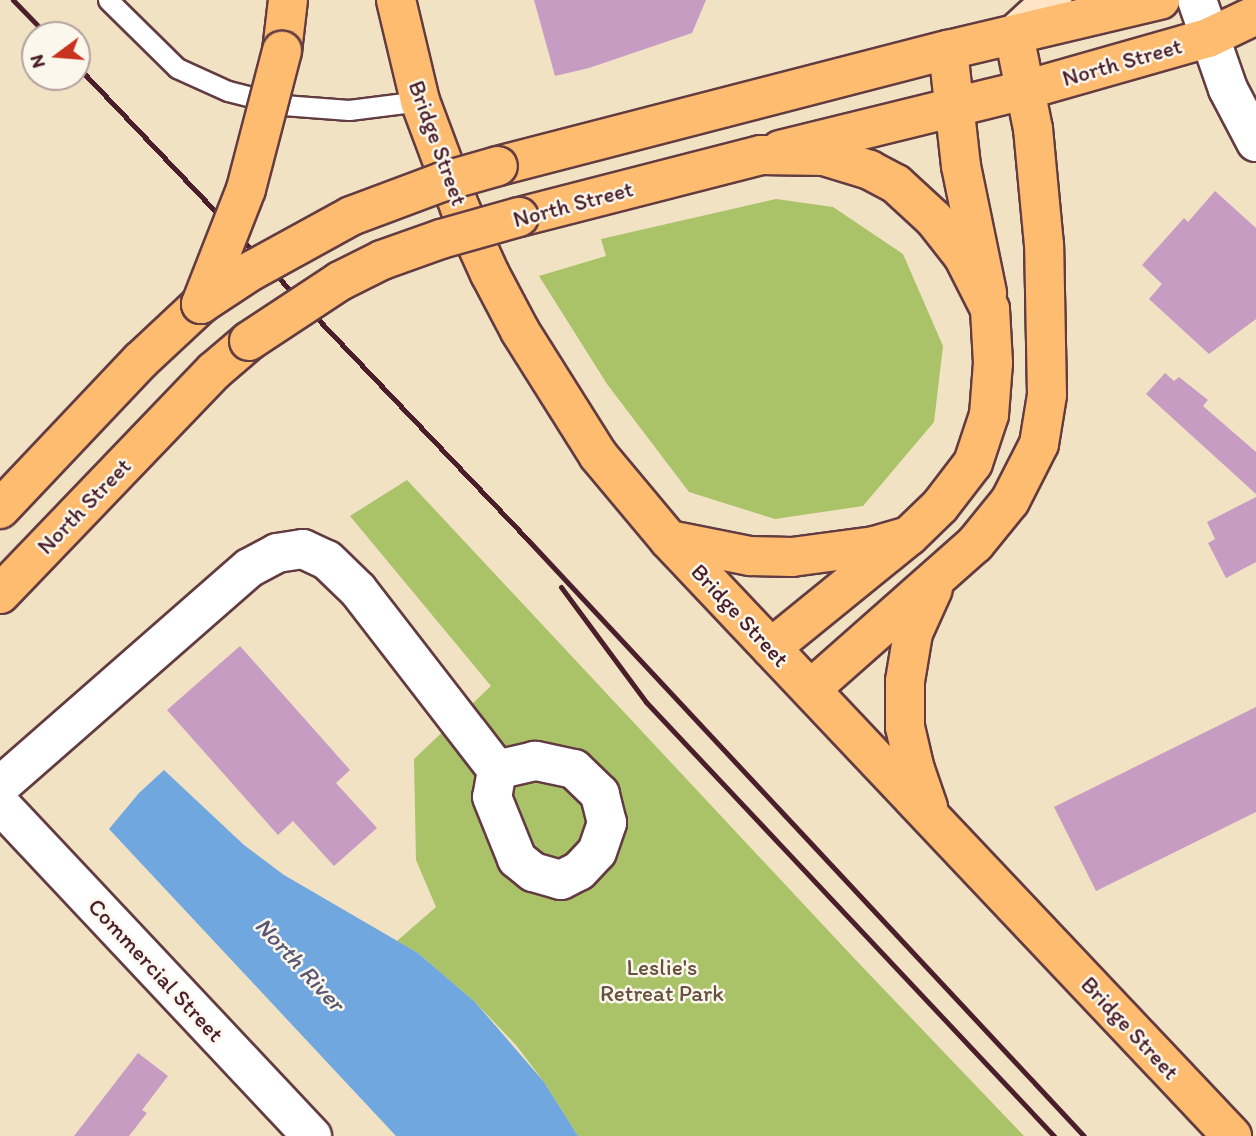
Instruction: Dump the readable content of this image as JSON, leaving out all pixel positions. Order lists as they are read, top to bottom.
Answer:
{
  "streets": {
    "main road": ["North Street", "Bridge Street"],
    "street": ["Commercial Street"]
  },
  "water": ["North River"],
  "parks": ["Leslie's Retreat Park"],
  "north": "left"
}
